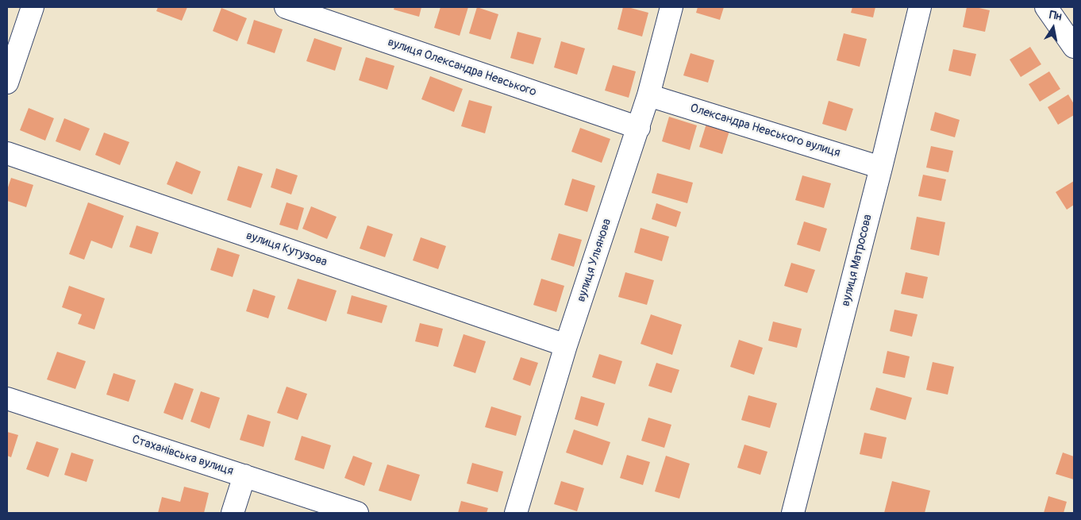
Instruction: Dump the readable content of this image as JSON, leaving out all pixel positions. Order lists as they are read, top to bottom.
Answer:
{
  "streets": {
    "street": [
      "вулиця Олександра Невського",
      "Олександра Невського вулиця",
      "вулиця Кутузова",
      "вулиця Ульянова",
      "вулиця Матросова",
      "Стаханівська вулиця"
    ]
  },
  "crossings": [
    ["вулиця Олександра Невського", "вулиця Ульянова"],
    ["Олександра Невського вулиця", "вулиця Ульянова"],
    ["Олександра Невського вулиця", "вулиця Матросова"],
    ["вулиця Кутузова", "вулиця Ульянова"]
  ],
  "north": "top"
}
